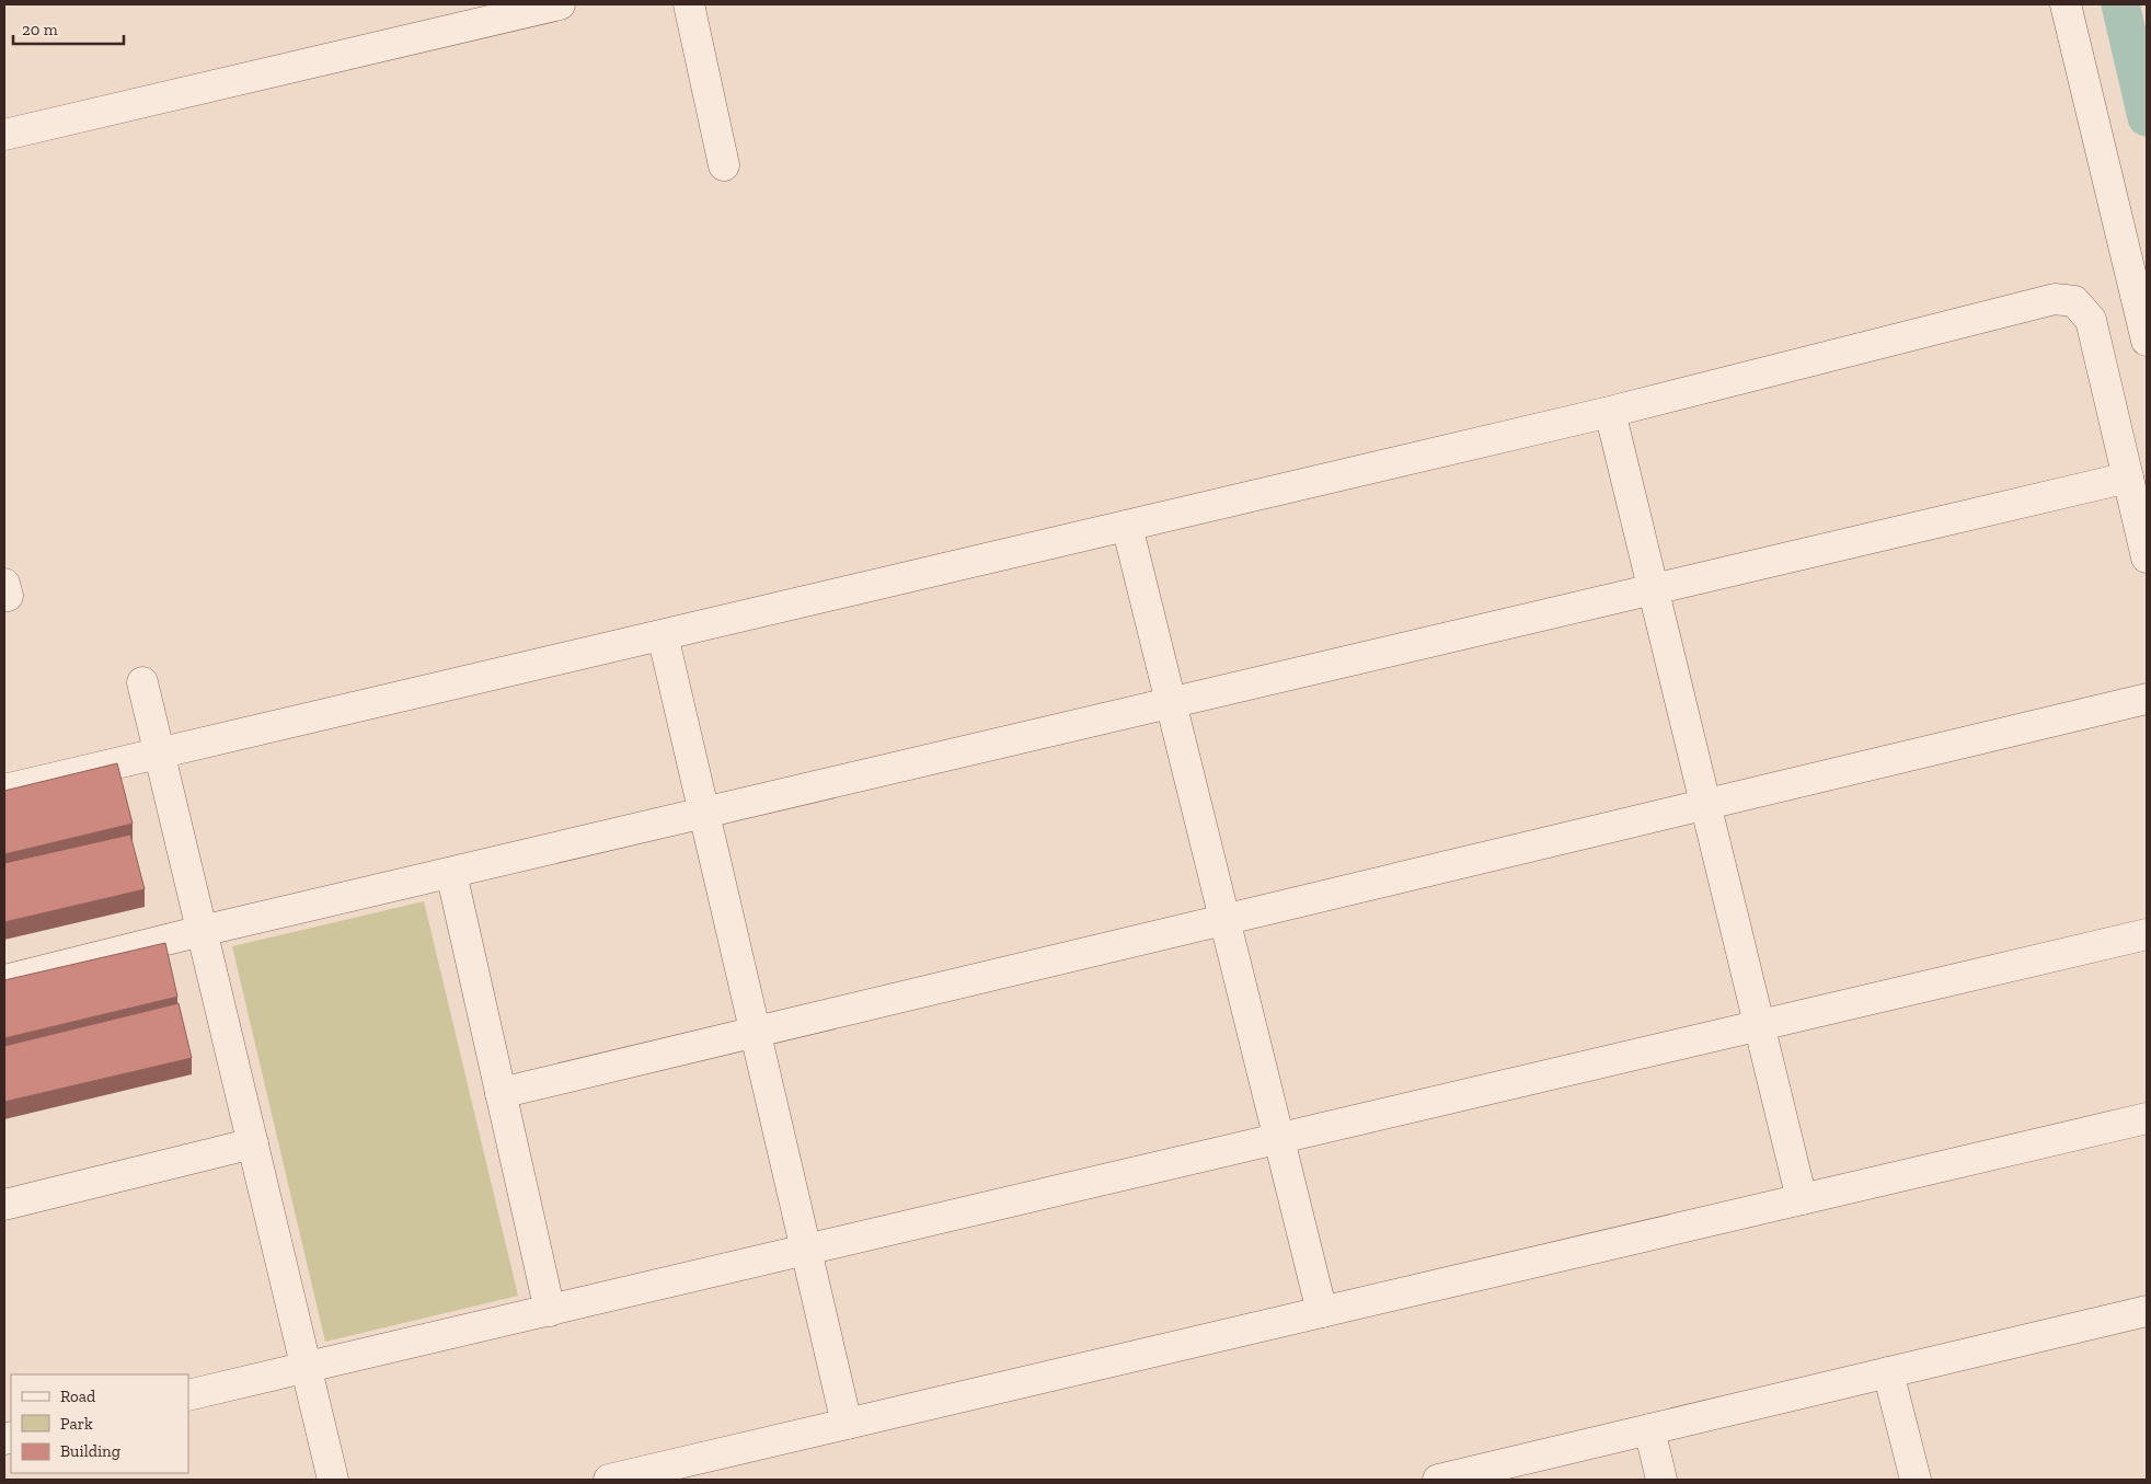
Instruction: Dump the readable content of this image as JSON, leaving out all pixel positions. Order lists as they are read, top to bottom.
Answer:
{
  "legend": ["Road", "Park", "Building"],
  "scale_bar": "20 m"
}
